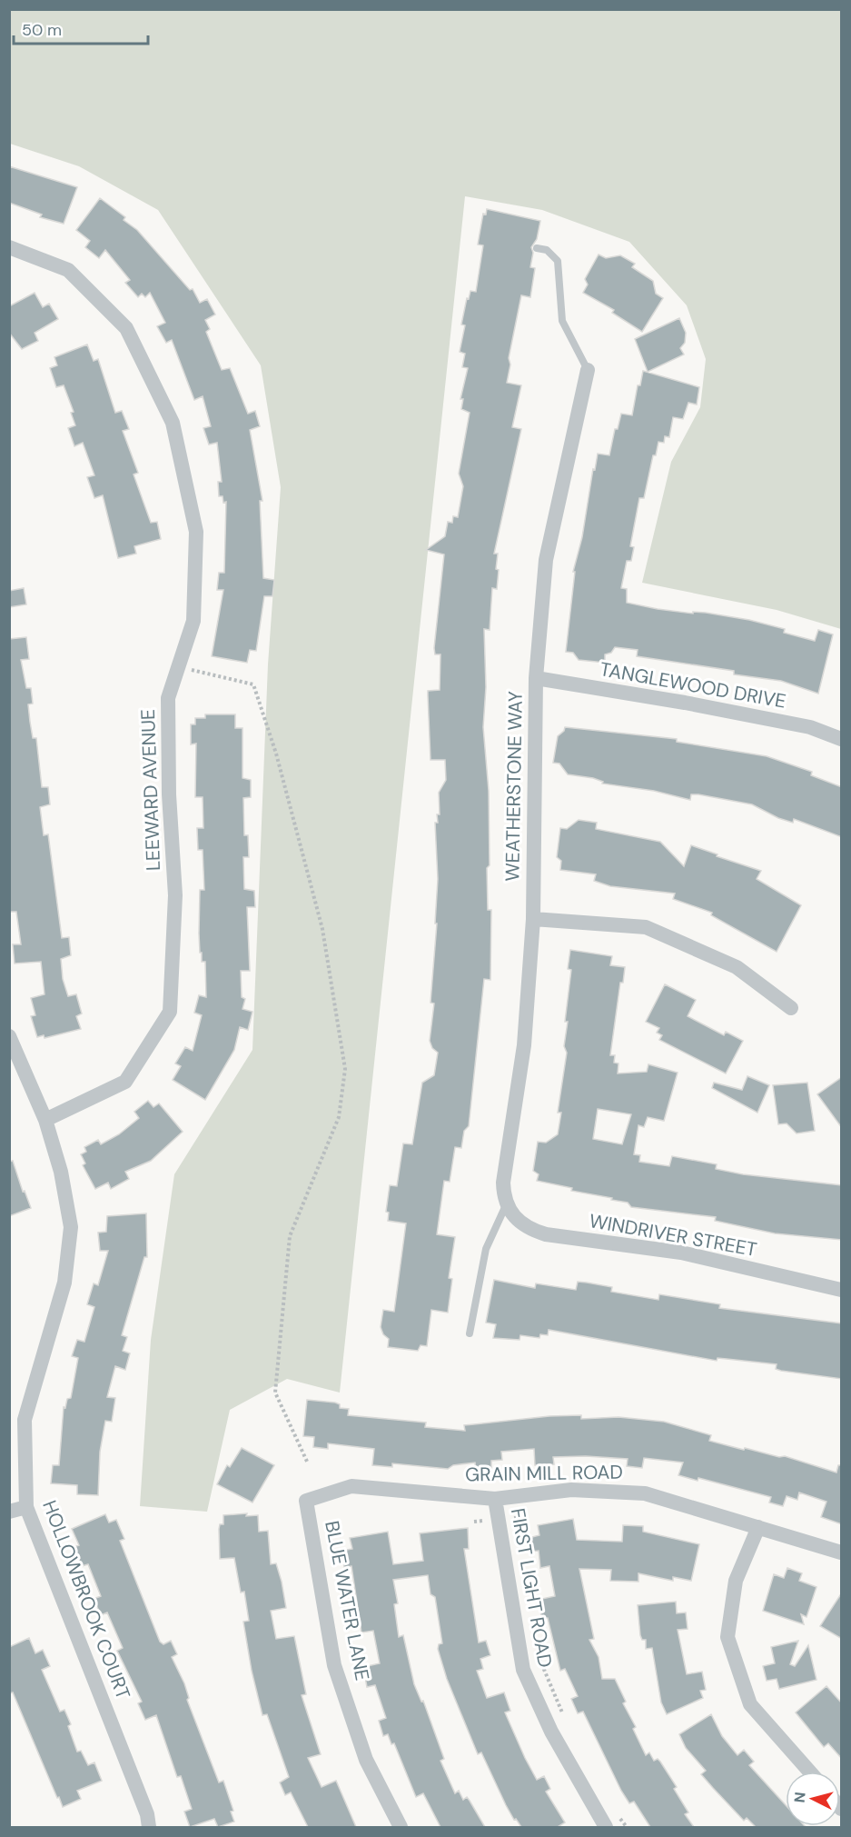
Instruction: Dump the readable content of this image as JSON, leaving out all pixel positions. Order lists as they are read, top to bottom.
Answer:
{
  "streets": {
    "street": [
      "TANGLEWOOD DRIVE",
      "WEATHERSTONE WAY",
      "LEEWARD AVENUE",
      "WINDRIVER STREET",
      "GRAIN MILL ROAD",
      "FIRST LIGHT ROAD",
      "HOLLOWBROOK COURT",
      "BLUE WATER LANE"
    ]
  },
  "crossings": [
    ["TANGLEWOOD DRIVE", "WEATHERSTONE WAY"],
    ["WEATHERSTONE WAY", "WINDRIVER STREET"],
    ["LEEWARD AVENUE", "HOLLOWBROOK COURT"],
    ["GRAIN MILL ROAD", "FIRST LIGHT ROAD"],
    ["GRAIN MILL ROAD", "BLUE WATER LANE"]
  ],
  "scale_bar": "50 m",
  "north": "left"
}
